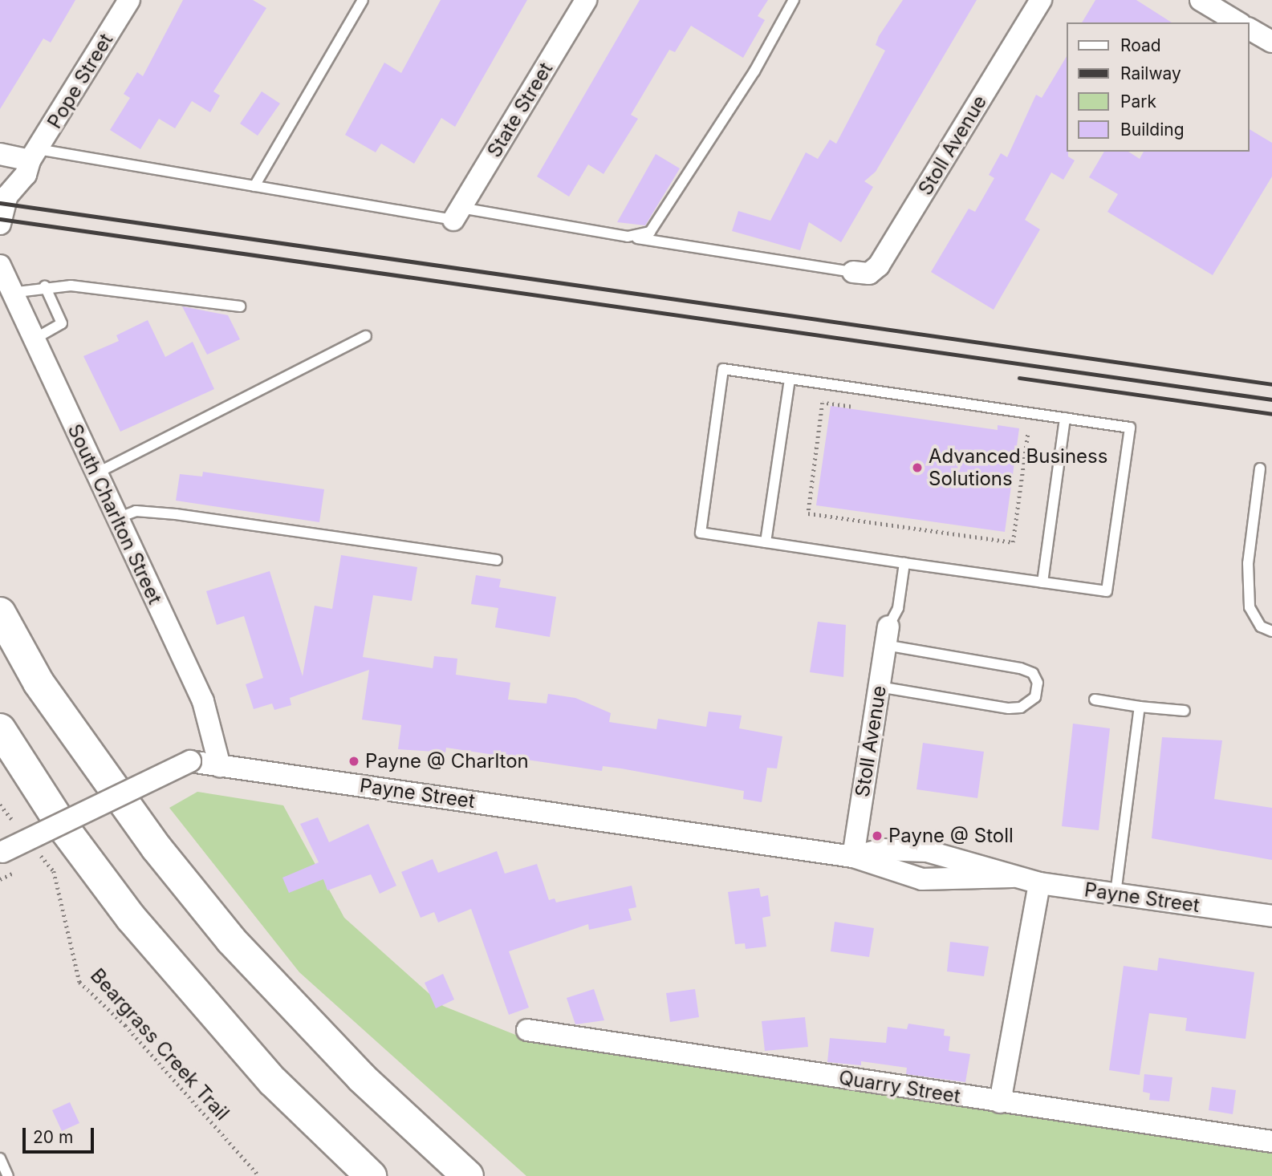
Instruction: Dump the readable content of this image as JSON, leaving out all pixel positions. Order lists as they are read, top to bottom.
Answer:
{
  "streets": {
    "street": [
      "Pope Street",
      "State Street",
      "Stoll Avenue",
      "South Charlton Street",
      "Payne Street",
      "Quarry Street"
    ],
    "path": ["Beargrass Creek Trail"]
  },
  "crossings": [
    ["Stoll Avenue", "Payne Street"],
    ["South Charlton Street", "Payne Street"]
  ],
  "places": ["Advanced Business Solutions", "Payne @ Charlton", "Payne @ Stoll"],
  "legend": [
    "Road",
    "Railway",
    "Park",
    "Building"
  ],
  "scale_bar": "20 m"
}
